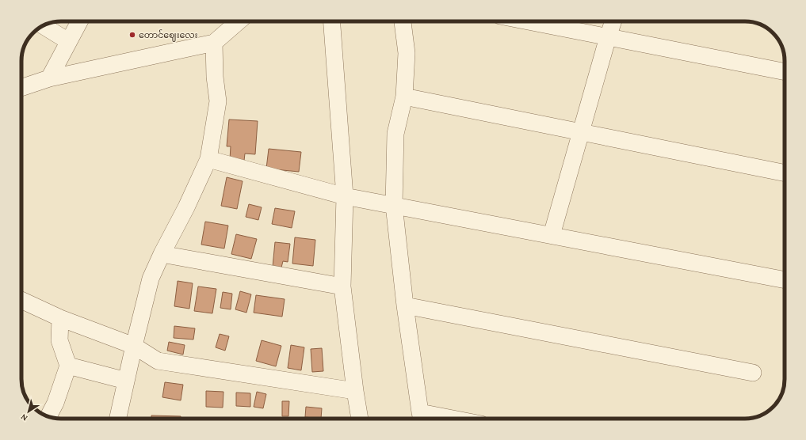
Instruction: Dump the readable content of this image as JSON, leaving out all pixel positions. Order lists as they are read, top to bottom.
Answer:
{
  "places": ["တောင်ဈေးလေး"],
  "north": "bottom left"
}
